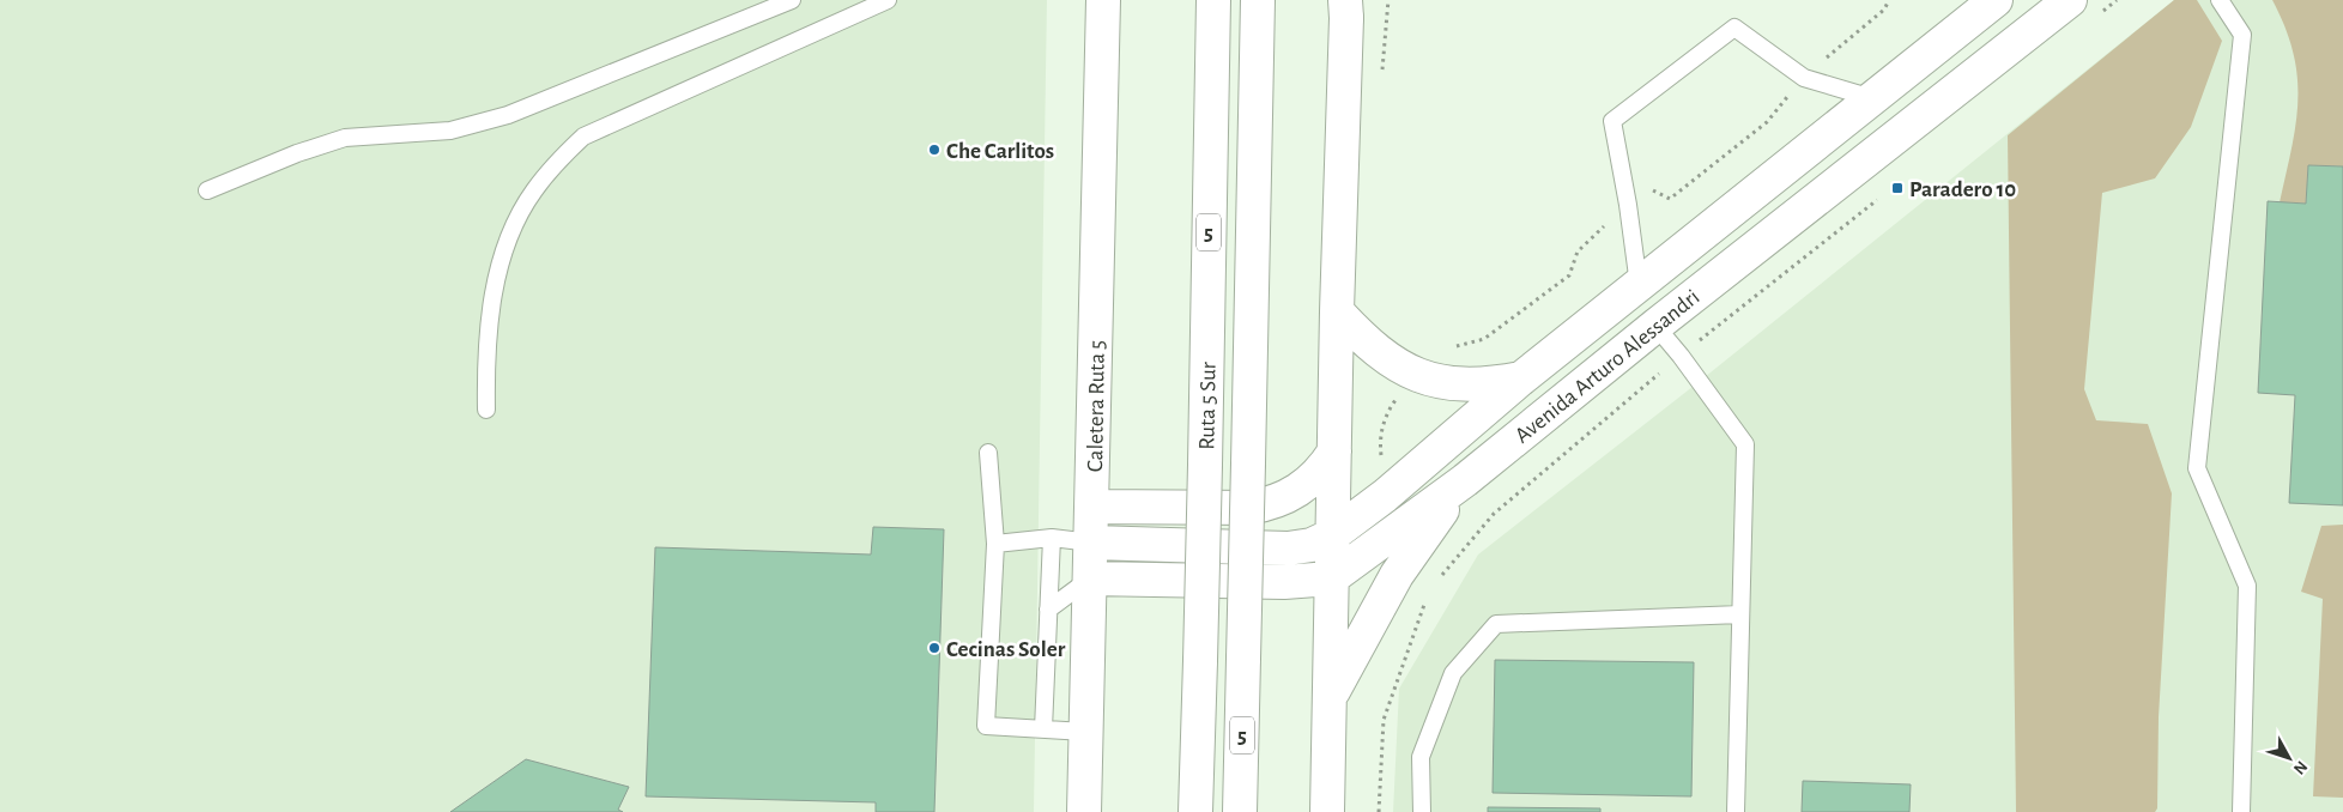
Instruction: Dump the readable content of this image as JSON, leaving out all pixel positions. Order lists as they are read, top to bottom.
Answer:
{
  "streets": {
    "main road": [
      "5",
      "Avenida Arturo Alessandri",
      "Caletera Ruta 5",
      "Ruta 5 Sur"
    ]
  },
  "crossings": [
    ["Avenida Arturo Alessandri", "Caletera Ruta 5"]
  ],
  "places": {
    "other": ["Che Carlitos", "Cecinas Soler"],
    "transit": ["Paradero 10"]
  },
  "north": "bottom right"
}
